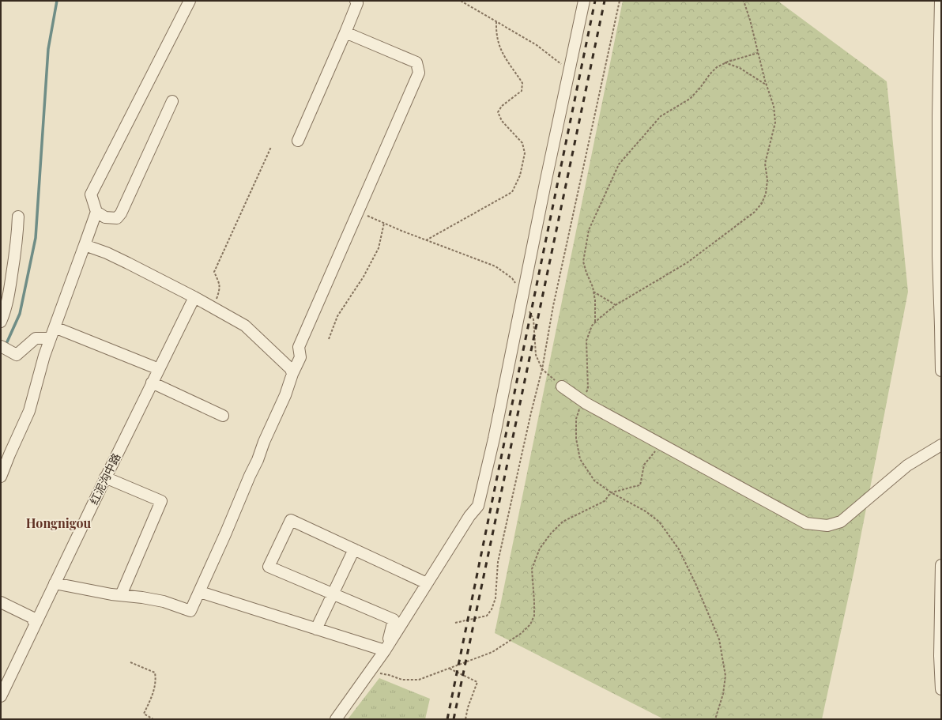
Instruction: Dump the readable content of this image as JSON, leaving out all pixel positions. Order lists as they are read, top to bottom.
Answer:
{
  "streets": {
    "street": ["红泥沟中路"]
  },
  "districts": ["Hongnigou"]
}
